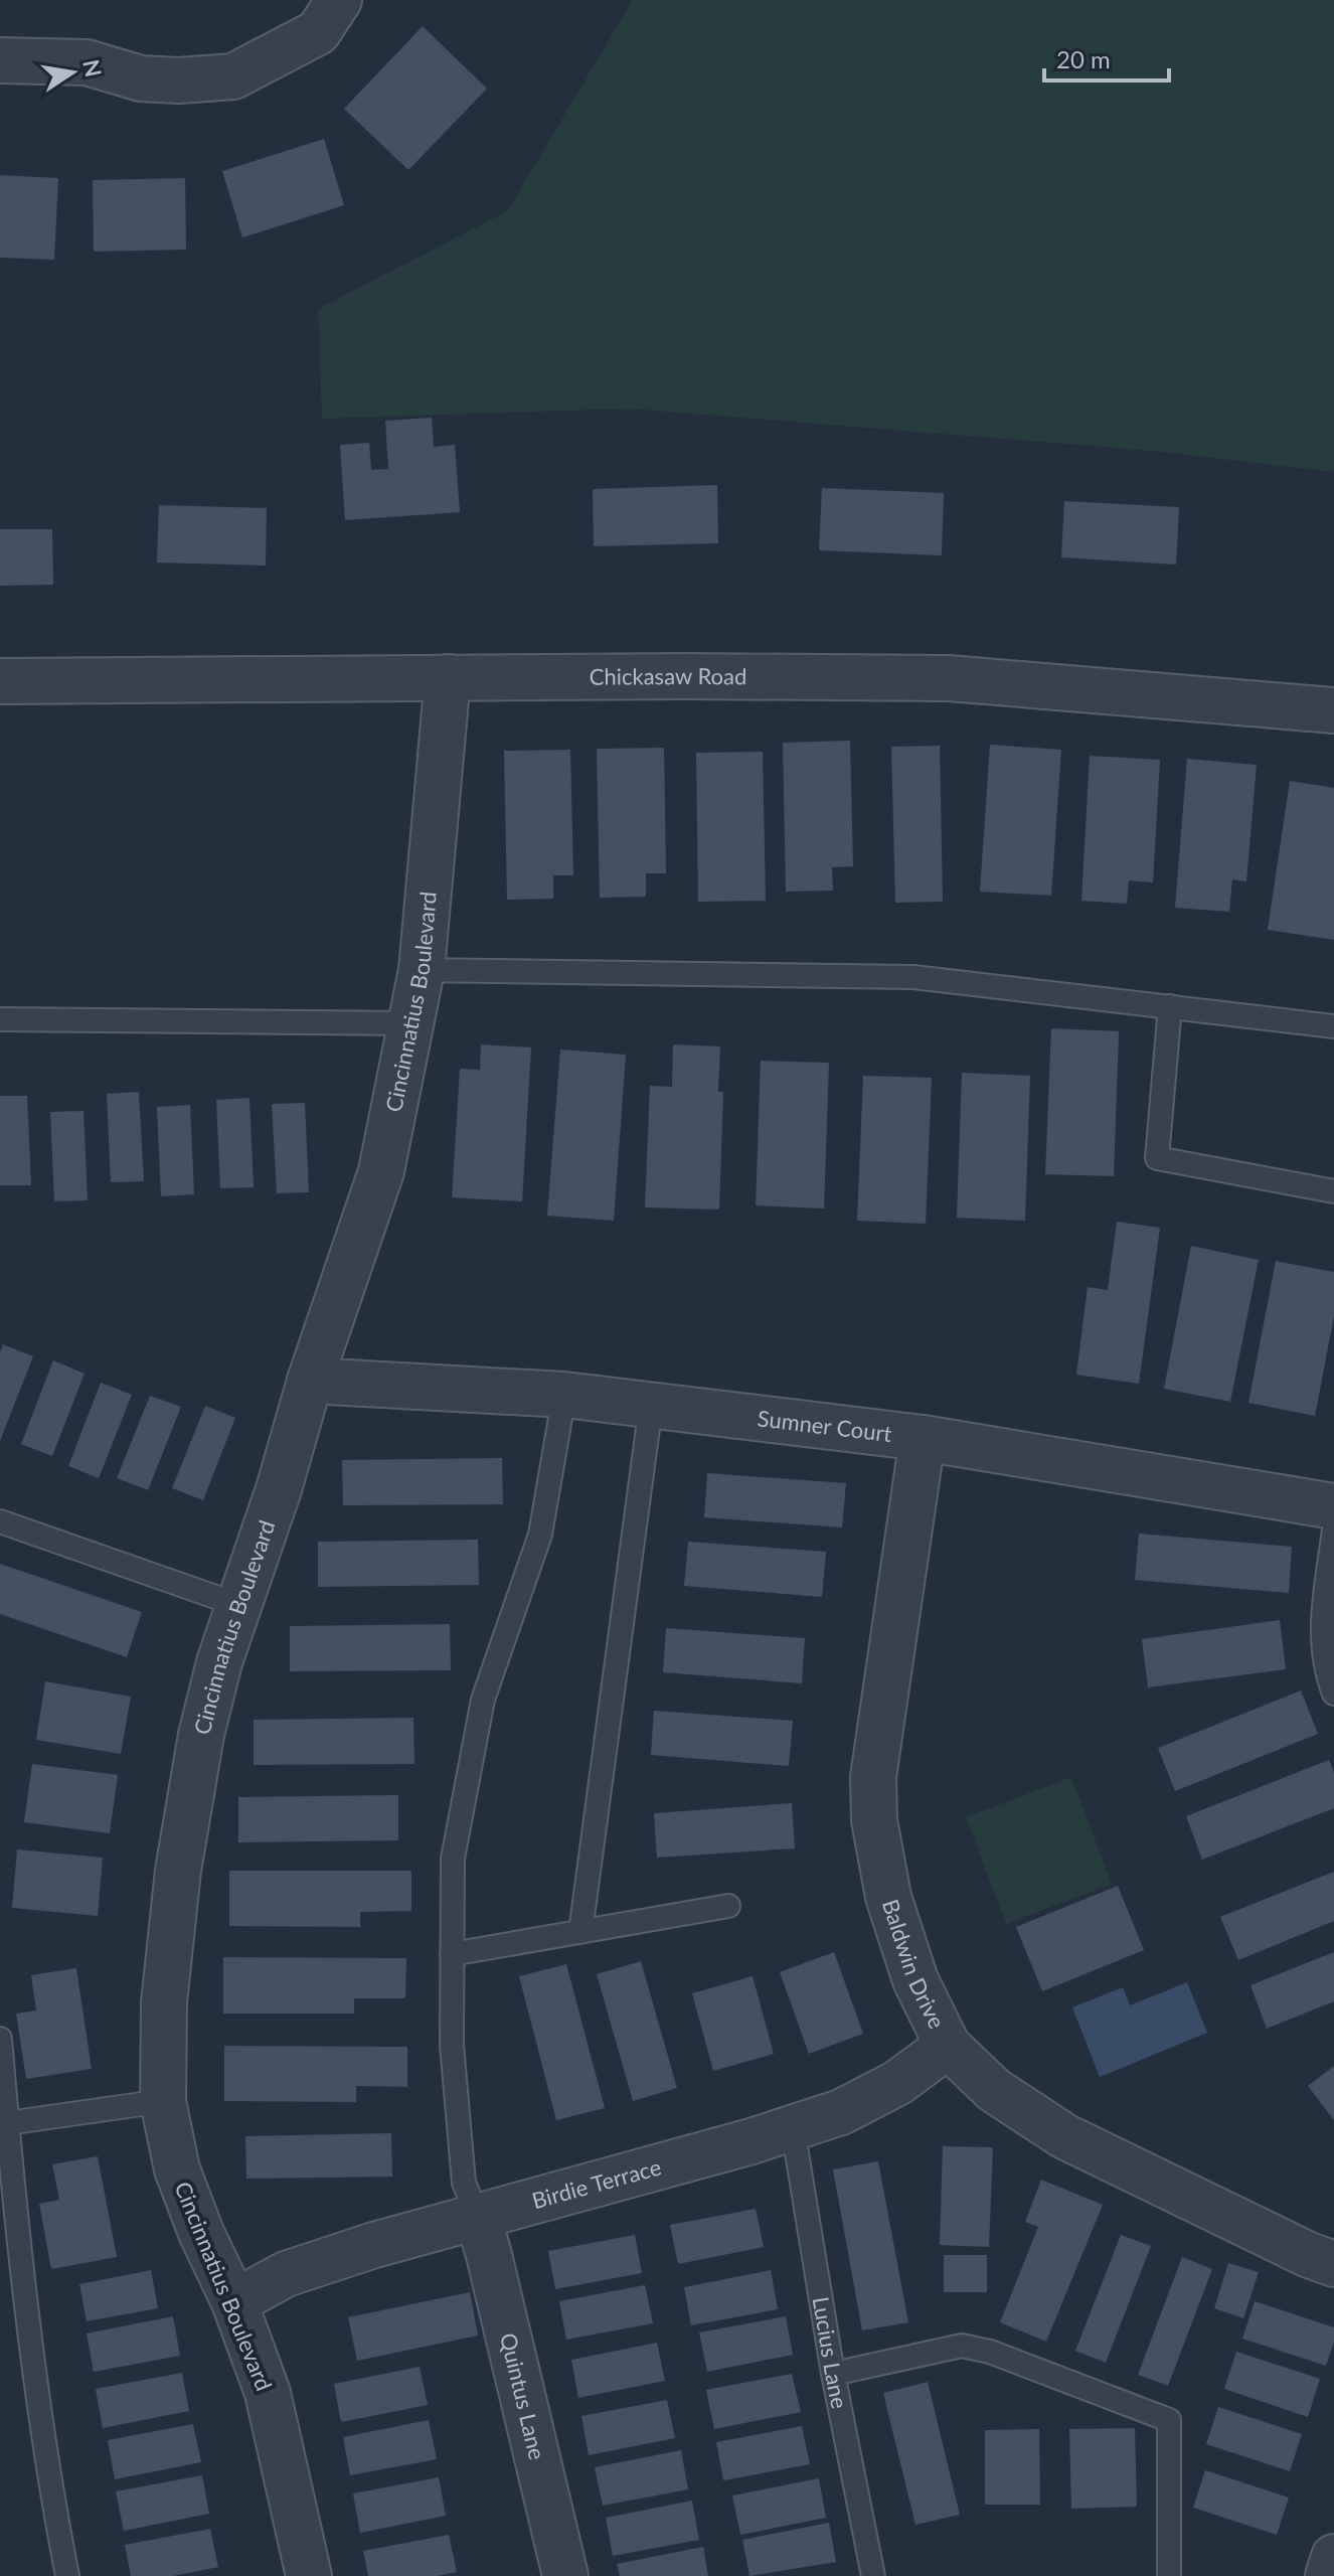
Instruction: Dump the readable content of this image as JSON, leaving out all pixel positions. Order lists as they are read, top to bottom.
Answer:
{
  "streets": {
    "street": [
      "Chickasaw Road",
      "Cincinnatius Boulevard",
      "Sumner Court",
      "Baldwin Drive",
      "Birdie Terrace",
      "Quintus Lane"
    ],
    "lane": ["Lucius Lane"]
  },
  "crossings": [
    ["Chickasaw Road", "Cincinnatius Boulevard"],
    ["Cincinnatius Boulevard", "Sumner Court"],
    ["Cincinnatius Boulevard", "Birdie Terrace"],
    ["Sumner Court", "Baldwin Drive"],
    ["Baldwin Drive", "Birdie Terrace"],
    ["Birdie Terrace", "Lucius Lane"],
    ["Birdie Terrace", "Quintus Lane"]
  ],
  "scale_bar": "20 m",
  "north": "right"
}
